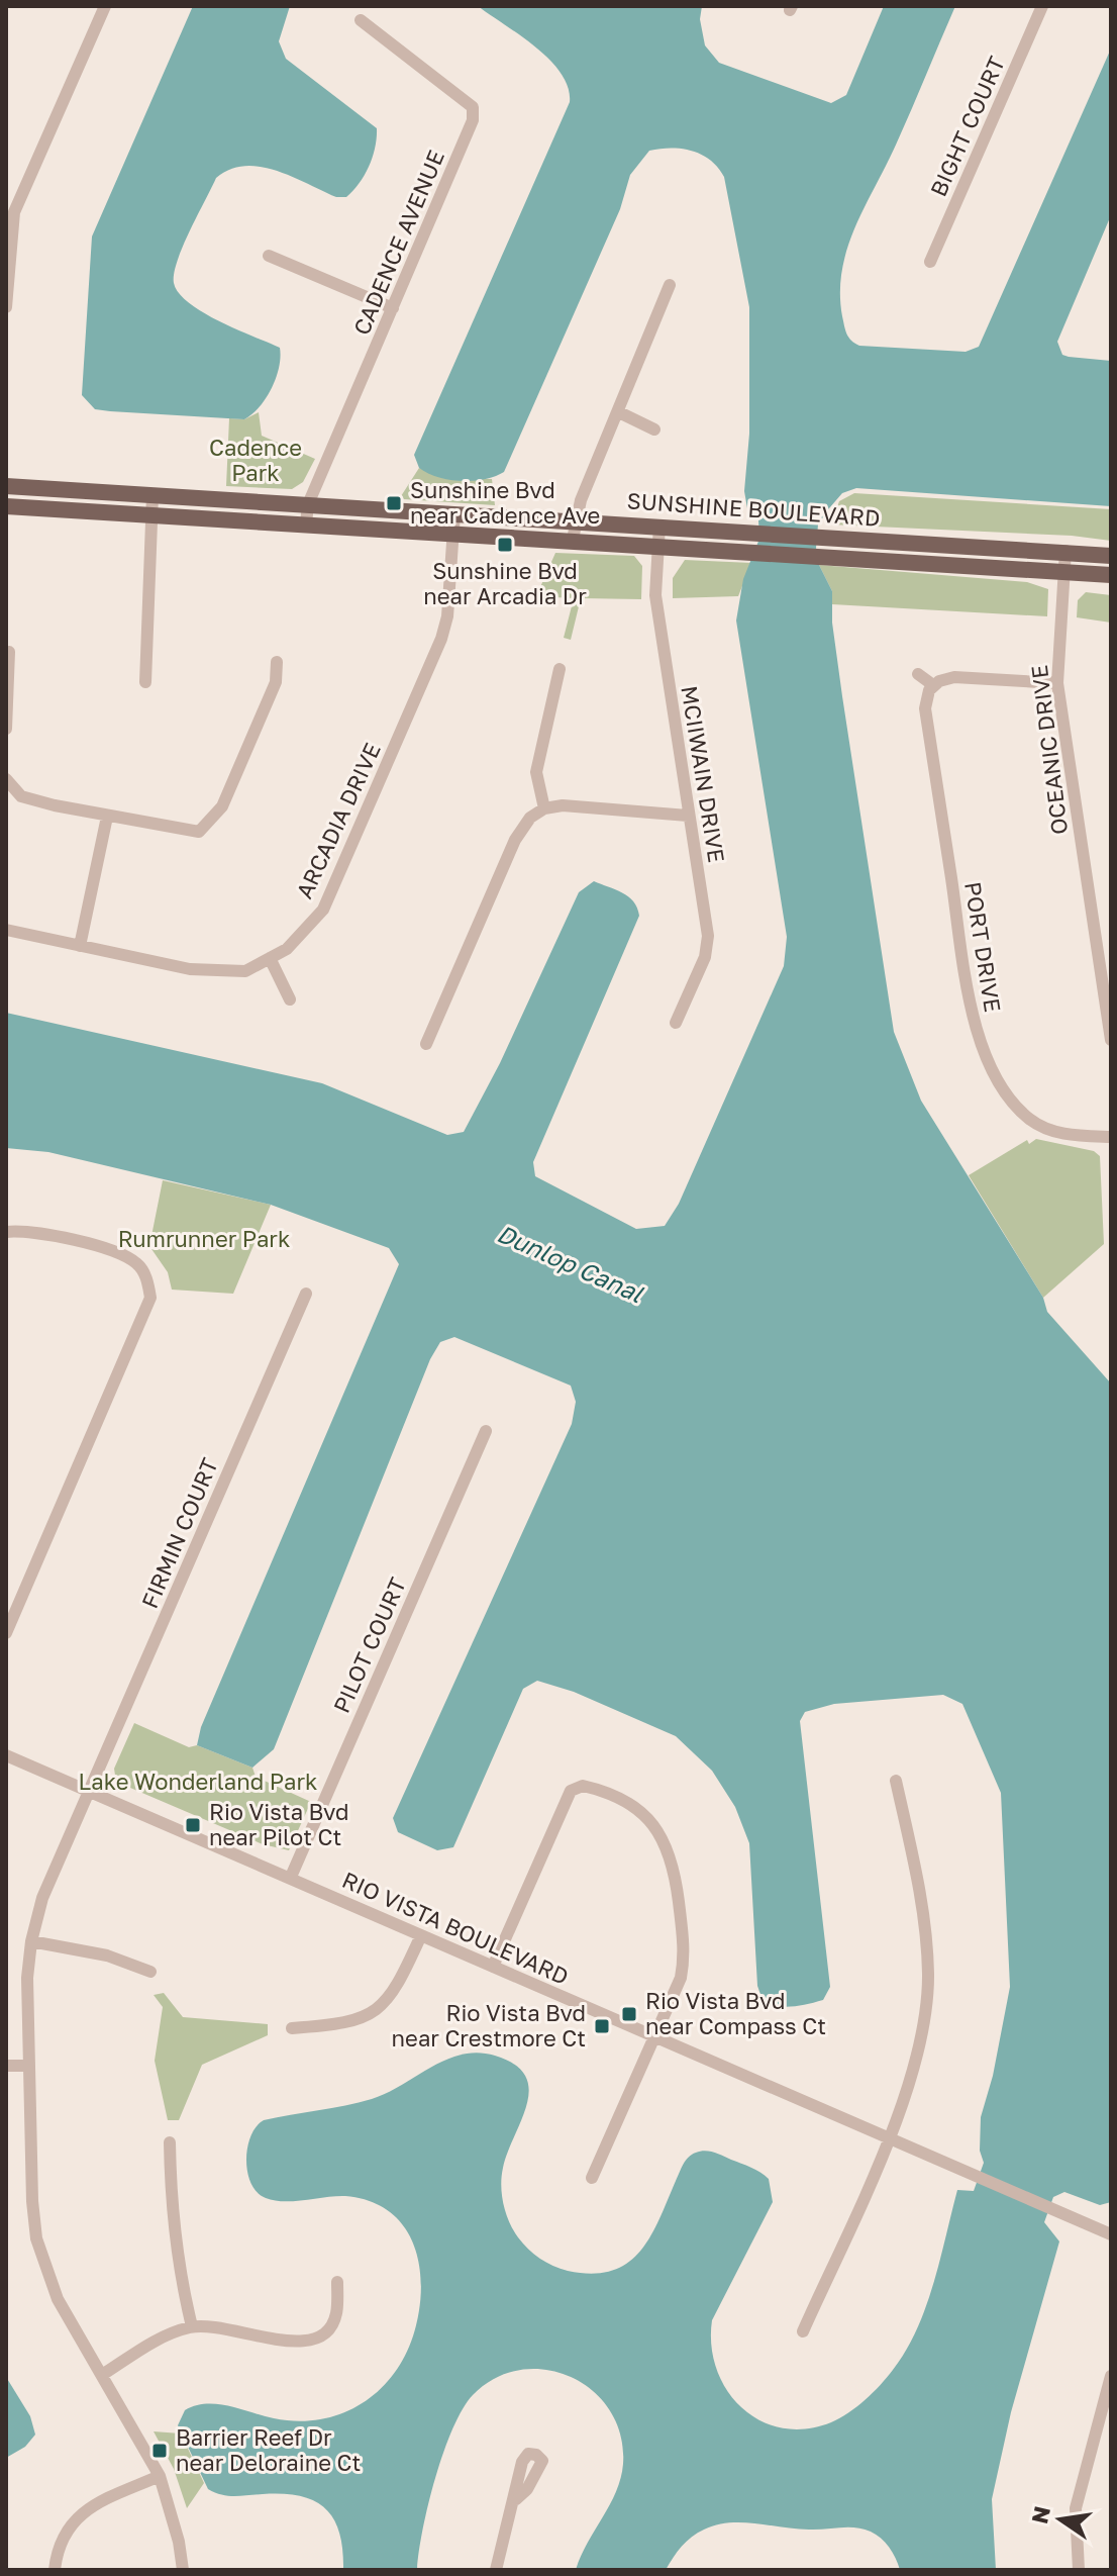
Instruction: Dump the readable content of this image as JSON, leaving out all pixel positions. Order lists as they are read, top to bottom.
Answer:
{
  "streets": {
    "main road": ["SUNSHINE BOULEVARD"],
    "street": [
      "BIGHT COURT",
      "CADENCE AVENUE",
      "OCEANIC DRIVE",
      "MCIIWAIN DRIVE",
      "ARCADIA DRIVE",
      "PORT DRIVE",
      "FIRMIN COURT",
      "PILOT COURT",
      "RIO VISTA BOULEVARD"
    ]
  },
  "crossings": [
    ["CADENCE AVENUE", "SUNSHINE BOULEVARD"],
    ["SUNSHINE BOULEVARD", "OCEANIC DRIVE"],
    ["SUNSHINE BOULEVARD", "MCIIWAIN DRIVE"],
    ["SUNSHINE BOULEVARD", "ARCADIA DRIVE"],
    ["FIRMIN COURT", "RIO VISTA BOULEVARD"],
    ["PILOT COURT", "RIO VISTA BOULEVARD"]
  ],
  "water": ["Dunlop Canal"],
  "parks": ["Cadence Park", "Rumrunner Park", "Lake Wonderland Park"],
  "places": {
    "transit": [
      "Sunshine Bvd near Cadence Ave",
      "Sunshine Bvd near Arcadia Dr",
      "Rio Vista Bvd near Pilot Ct",
      "Rio Vista Bvd near Compass Ct",
      "Rio Vista Bvd near Crestmore Ct",
      "Barrier Reef Dr near Deloraine Ct"
    ]
  },
  "north": "left"
}
